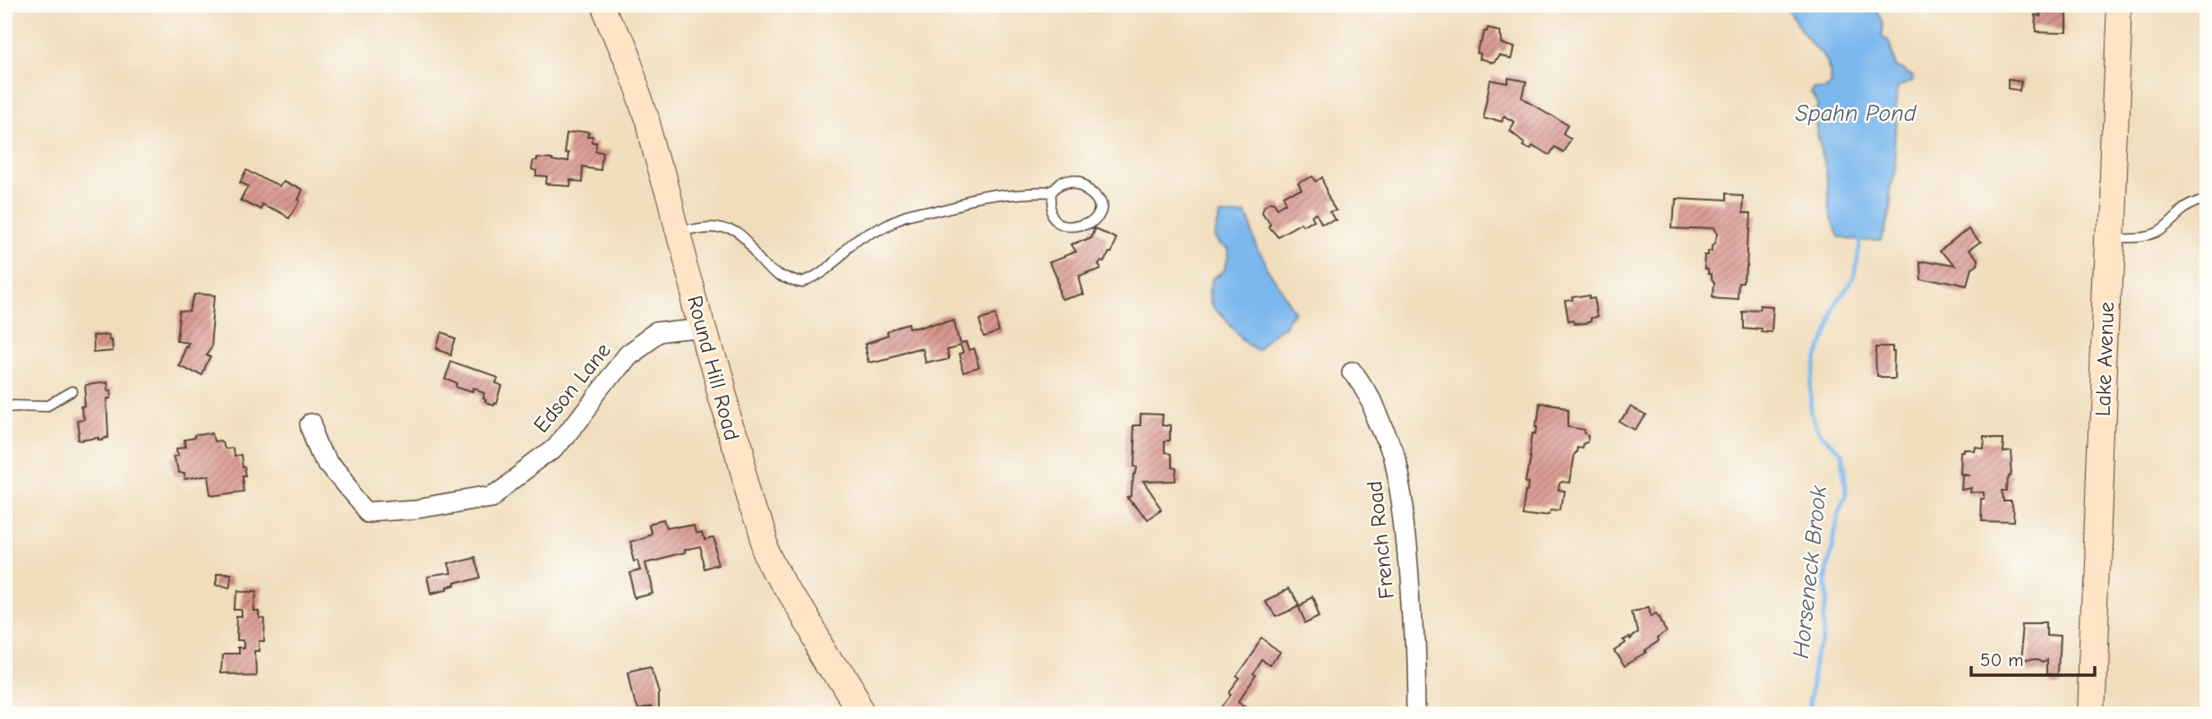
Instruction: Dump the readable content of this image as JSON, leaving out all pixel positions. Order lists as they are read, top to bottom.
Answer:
{
  "streets": {
    "street": [
      "Lake Avenue",
      "Round Hill Road",
      "Edson Lane",
      "French Road"
    ]
  },
  "crossings": [
    ["Round Hill Road", "Edson Lane"]
  ],
  "water": ["Spahn Pond", "Horseneck Brook"],
  "scale_bar": "50 m"
}
